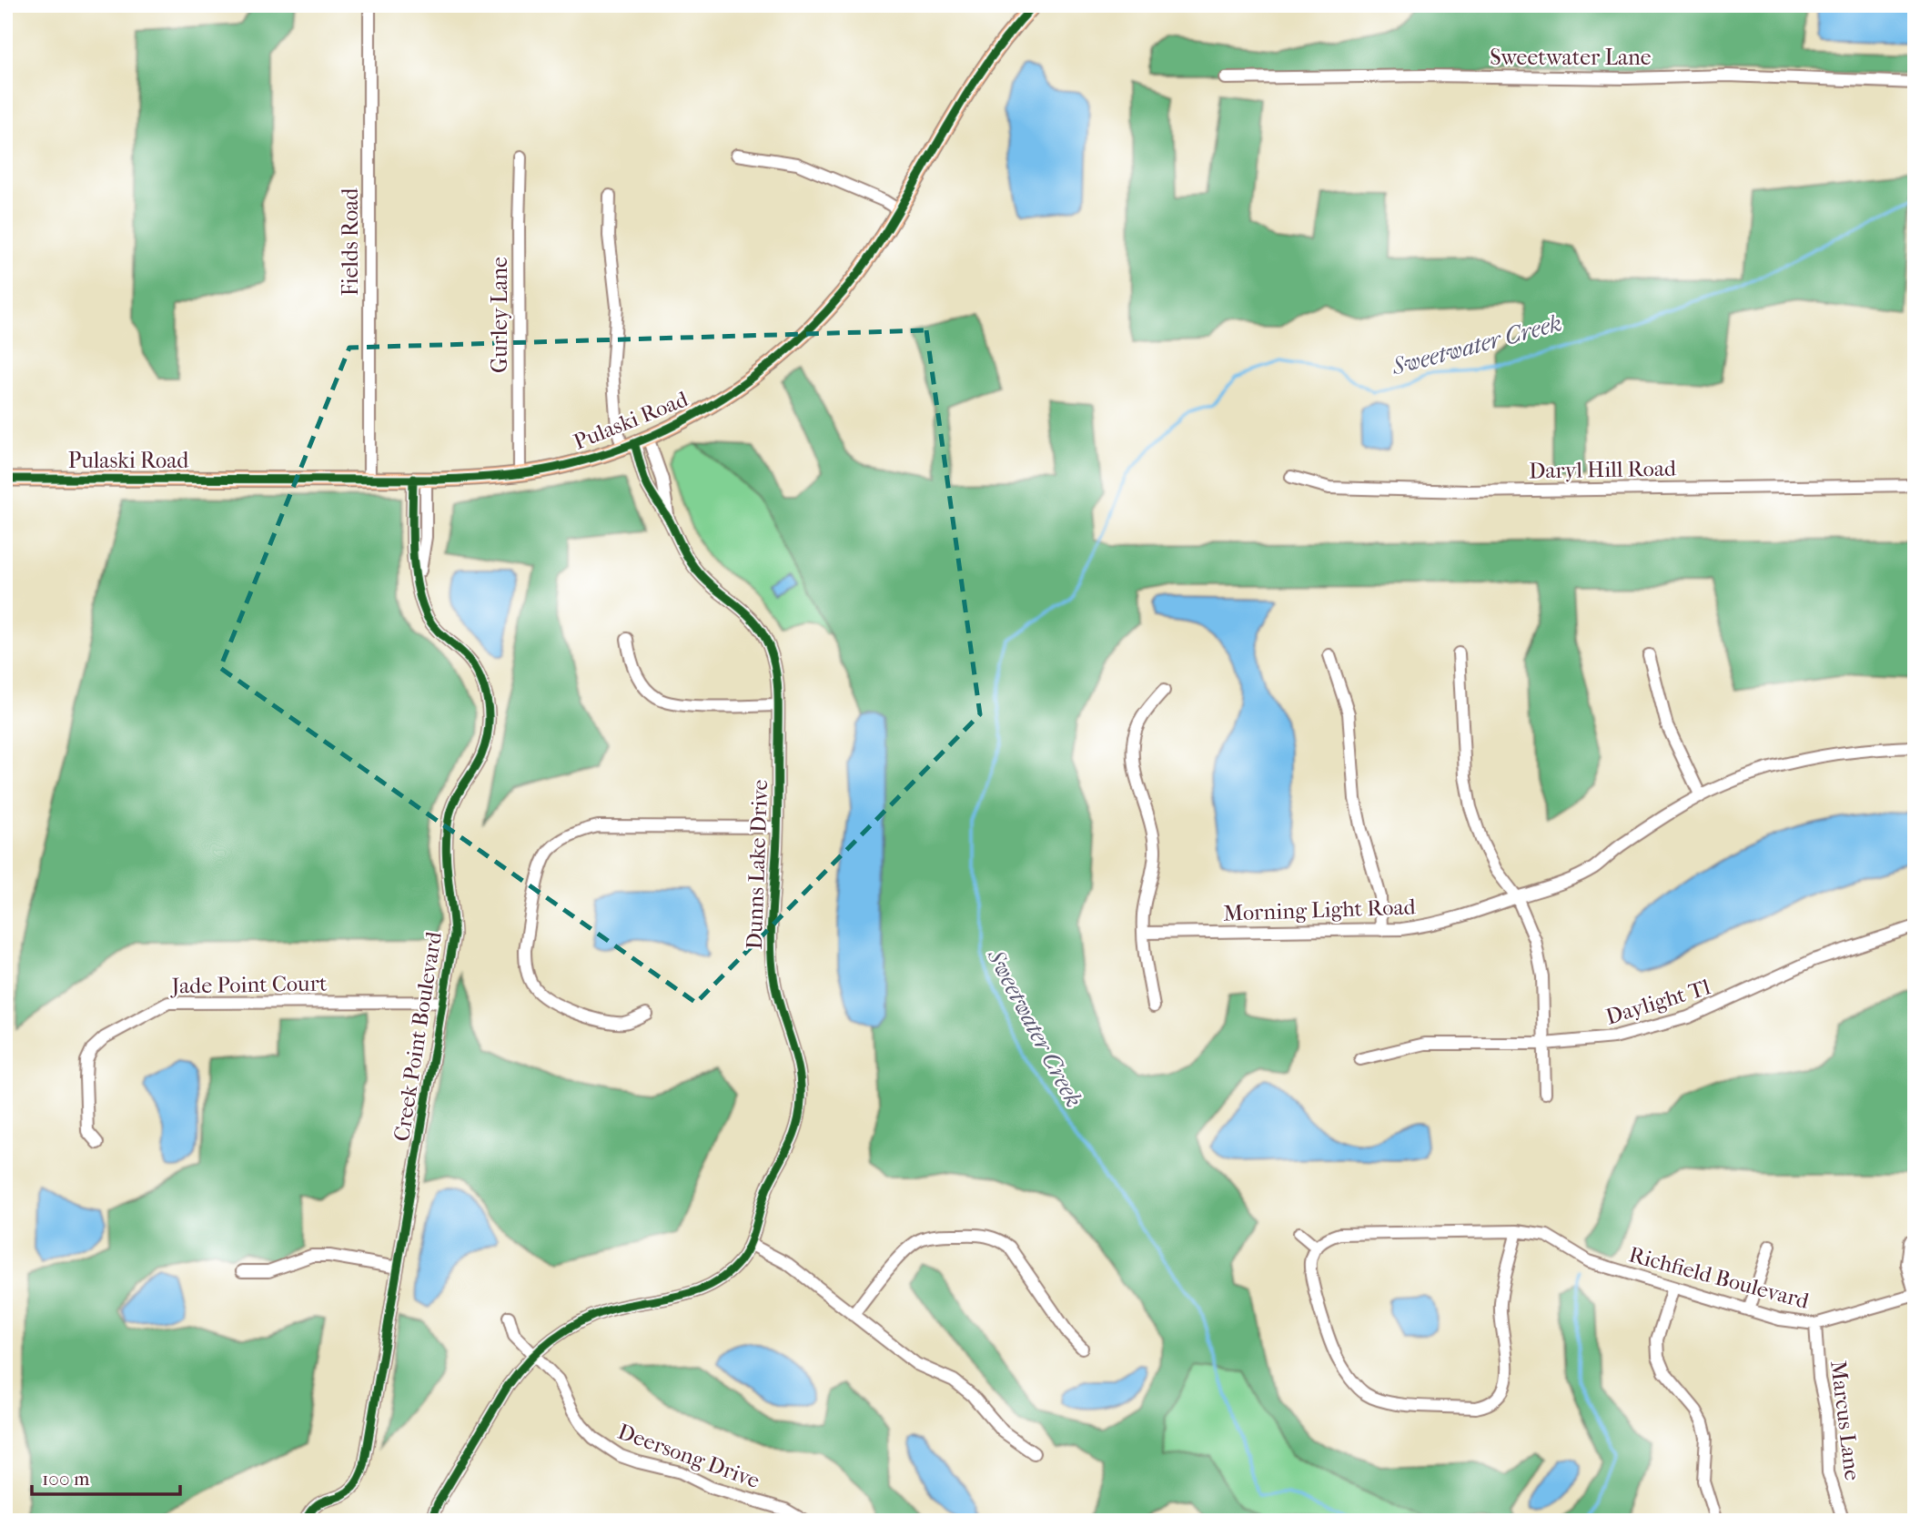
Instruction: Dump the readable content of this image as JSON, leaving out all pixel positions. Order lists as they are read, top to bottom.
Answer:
{
  "streets": {
    "main road": ["Pulaski Road"],
    "street": [
      "Sweetwater Lane",
      "Fields Road",
      "Gurley Lane",
      "Daryl Hill Road",
      "Dunns Lake Drive",
      "Morning Light Road",
      "Jade Point Court",
      "Daylight Tl",
      "Creek Point Boulevard",
      "Richfield Boulevard",
      "Marcus Lane",
      "Deersong Drive"
    ]
  },
  "crossings": [
    ["Fields Road", "Pulaski Road"],
    ["Gurley Lane", "Pulaski Road"],
    ["Pulaski Road", "Dunns Lake Drive"],
    ["Pulaski Road", "Creek Point Boulevard"],
    ["Dunns Lake Drive", "Deersong Drive"],
    ["Jade Point Court", "Creek Point Boulevard"],
    ["Richfield Boulevard", "Marcus Lane"]
  ],
  "water": ["Sweetwater Creek"],
  "scale_bar": "100 m"
}
